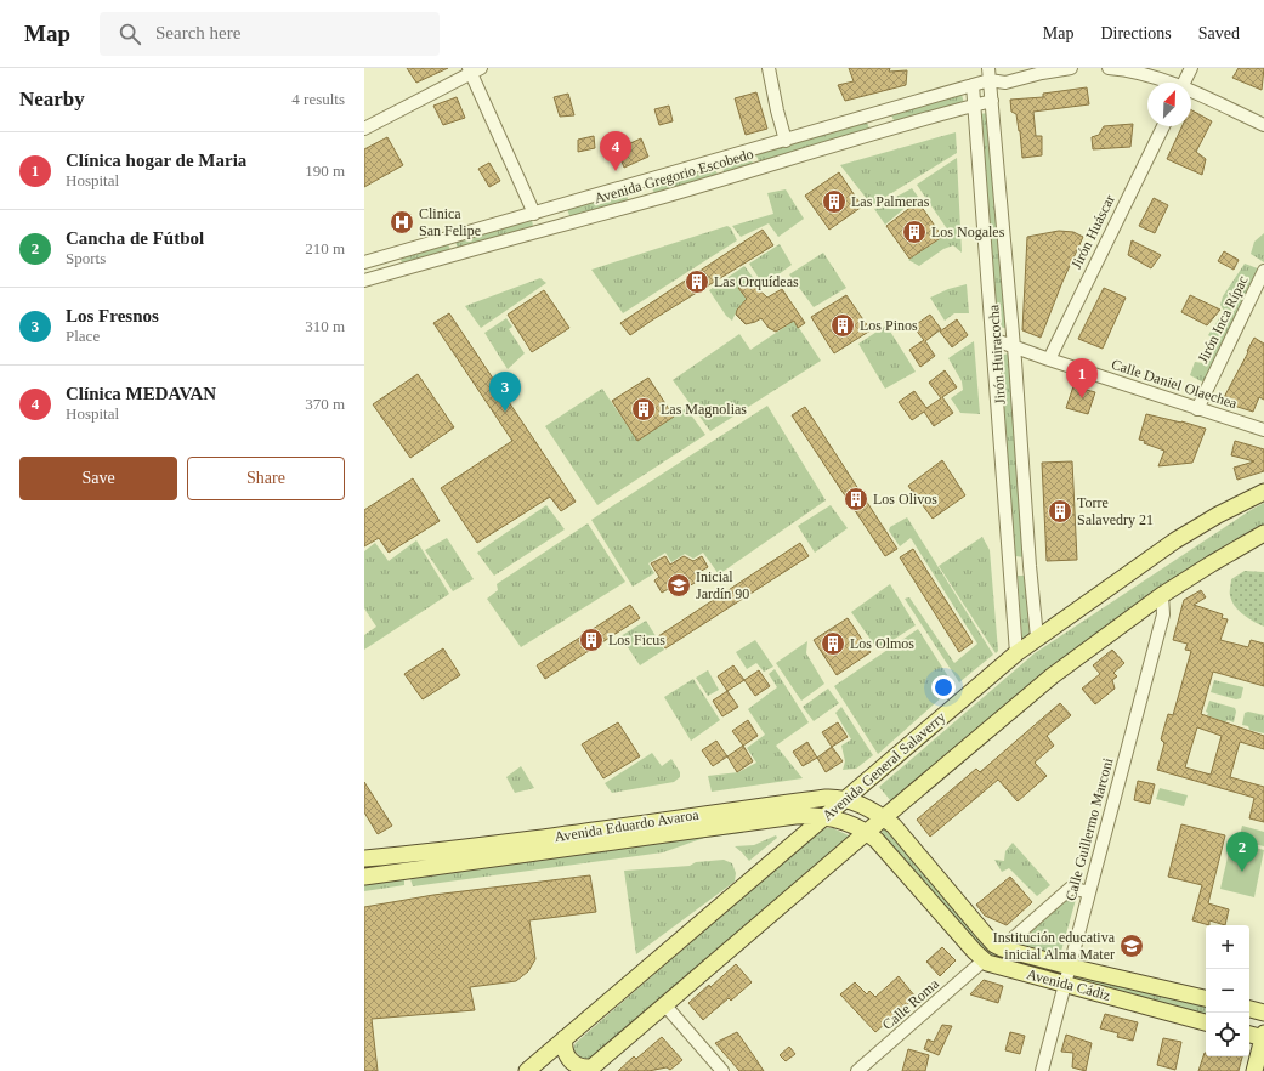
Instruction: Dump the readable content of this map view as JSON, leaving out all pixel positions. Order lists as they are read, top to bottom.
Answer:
{
  "streets": {
    "main road": ["Avenida General Salaverry", "Avenida Eduardo Avaroa", "Avenida Cádiz"],
    "street": [
      "Avenida Gregorio Escobedo",
      "Jirón Huáscar",
      "Jirón Inca Rípac",
      "Jirón Huiracocha",
      "Calle Daniel Olaechea",
      "Calle Guillermo Marconi",
      "Calle Roma"
    ]
  },
  "crossings": [
    ["Avenida Gregorio Escobedo", "Jirón Huiracocha"],
    ["Jirón Huáscar", "Calle Daniel Olaechea"],
    ["Jirón Inca Rípac", "Calle Daniel Olaechea"],
    ["Jirón Huiracocha", "Calle Daniel Olaechea"],
    ["Jirón Huiracocha", "Avenida General Salaverry"],
    ["Avenida General Salaverry", "Avenida Eduardo Avaroa"],
    ["Avenida Eduardo Avaroa", "Avenida Cádiz"],
    ["Calle Guillermo Marconi", "Avenida Cádiz"],
    ["Avenida Cádiz", "Calle Roma"]
  ],
  "places": {
    "building": [
      "Las Palmeras",
      "Los Nogales",
      "Las Orquídeas",
      "Los Pinos",
      "Las Magnolias",
      "Los Olivos",
      "Torre Salavedry 21",
      "Los Ficus",
      "Los Olmos"
    ],
    "hospital": ["Clinica San Felipe"],
    "school or university": ["Inicial Jardín 90", "Institución educativa inicial Alma Mater"]
  },
  "north": "top right",
  "page": {
    "header": "Map",
    "search": "Search here",
    "nav": ["Map", "Directions", "Saved"],
    "heading": ["Nearby", "4 results"],
    "list": [
      {
        "mark": "1",
        "name": "Clínica hogar de Maria",
        "note": "Hospital",
        "value": "190 m"
      },
      {
        "mark": "2",
        "name": "Cancha de Fútbol",
        "note": "Sports",
        "value": "210 m"
      },
      {
        "mark": "3",
        "name": "Los Fresnos",
        "note": "Place",
        "value": "310 m"
      },
      {
        "mark": "4",
        "name": "Clínica MEDAVAN",
        "note": "Hospital",
        "value": "370 m"
      }
    ],
    "pins": [
      "4",
      "1",
      "3",
      "2"
    ],
    "buttons": ["Save", "Share"],
    "map_buttons": ["+", "−"]
  }
}
